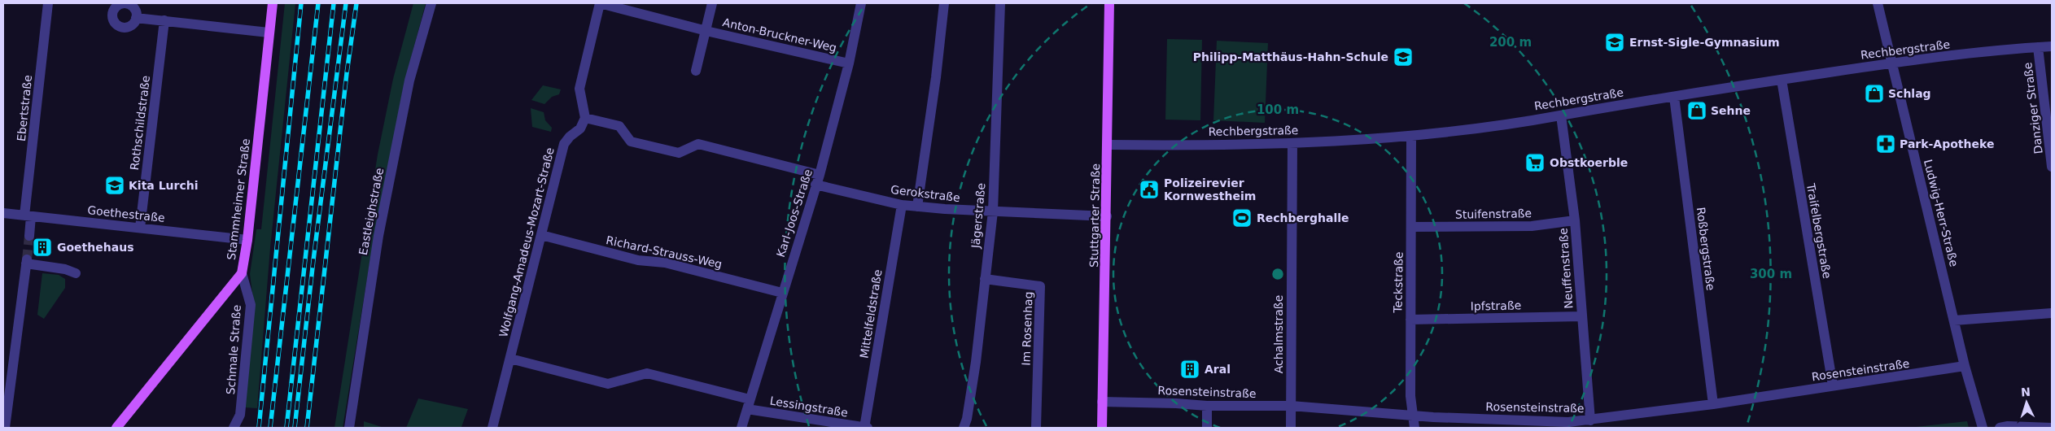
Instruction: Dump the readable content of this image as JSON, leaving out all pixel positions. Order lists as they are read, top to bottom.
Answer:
{
  "streets": {
    "main road": ["Stammheimer Straße", "Stuttgarter Straße"],
    "street": [
      "Anton-Bruckner-Weg",
      "Rechbergstraße",
      "Ebertstraße",
      "Danziger Straße",
      "Rothschildstraße",
      "Gerokstraße",
      "Eastleighstraße",
      "Karl-Joos-Straße",
      "Ludwig-Herr-Straße",
      "Goethestraße",
      "Stuifenstraße",
      "Jägerstraße",
      "Traifelbergstraße",
      "Wolfgang-Amadeus-Mozart-Straße",
      "Roßbergstraße",
      "Richard-Strauss-Weg",
      "Neuffenstraße",
      "Teckstraße",
      "Ipfstraße",
      "Mittelfeldstraße",
      "Im Rosenhag",
      "Achalmstraße",
      "Schmale Straße",
      "Rosensteinstraße",
      "Lessingstraße"
    ]
  },
  "crossings": [
    ["Anton-Bruckner-Weg", "Karl-Joos-Straße"],
    ["Rechbergstraße", "Danziger Straße"],
    ["Rechbergstraße", "Ludwig-Herr-Straße"],
    ["Rechbergstraße", "Stuttgarter Straße"],
    ["Rechbergstraße", "Traifelbergstraße"],
    ["Rechbergstraße", "Roßbergstraße"],
    ["Rechbergstraße", "Neuffenstraße"],
    ["Rechbergstraße", "Teckstraße"],
    ["Rechbergstraße", "Achalmstraße"],
    ["Ebertstraße", "Goethestraße"],
    ["Rothschildstraße", "Goethestraße"],
    ["Gerokstraße", "Karl-Joos-Straße"],
    ["Gerokstraße", "Jägerstraße"],
    ["Gerokstraße", "Stuttgarter Straße"],
    ["Gerokstraße", "Wolfgang-Amadeus-Mozart-Straße"],
    ["Gerokstraße", "Mittelfeldstraße"],
    ["Stammheimer Straße", "Goethestraße"],
    ["Stammheimer Straße", "Schmale Straße"],
    ["Karl-Joos-Straße", "Richard-Strauss-Weg"],
    ["Karl-Joos-Straße", "Lessingstraße"],
    ["Ludwig-Herr-Straße", "Rosensteinstraße"],
    ["Stuifenstraße", "Neuffenstraße"],
    ["Stuifenstraße", "Teckstraße"],
    ["Jägerstraße", "Im Rosenhag"],
    ["Stuttgarter Straße", "Rosensteinstraße"],
    ["Traifelbergstraße", "Rosensteinstraße"],
    ["Wolfgang-Amadeus-Mozart-Straße", "Richard-Strauss-Weg"],
    ["Roßbergstraße", "Rosensteinstraße"],
    ["Neuffenstraße", "Ipfstraße"],
    ["Neuffenstraße", "Rosensteinstraße"],
    ["Teckstraße", "Ipfstraße"],
    ["Teckstraße", "Rosensteinstraße"],
    ["Mittelfeldstraße", "Lessingstraße"],
    ["Achalmstraße", "Rosensteinstraße"]
  ],
  "places": {
    "school or university": ["Ernst-Sigle-Gymnasium", "Philipp-Matthäus-Hahn-Schule", "Kita Lurchi"],
    "shop": ["Schlag", "Sehne"],
    "pharmacy": ["Park-Apotheke"],
    "supermarket": ["Obstkoerble"],
    "public building": ["Polizeirevier Kornwestheim"],
    "sports": ["Rechberghalle"],
    "building": ["Goethehaus", "Aral"]
  },
  "north": "top",
  "rings": ["200 m", "100 m", "300 m"]
}
